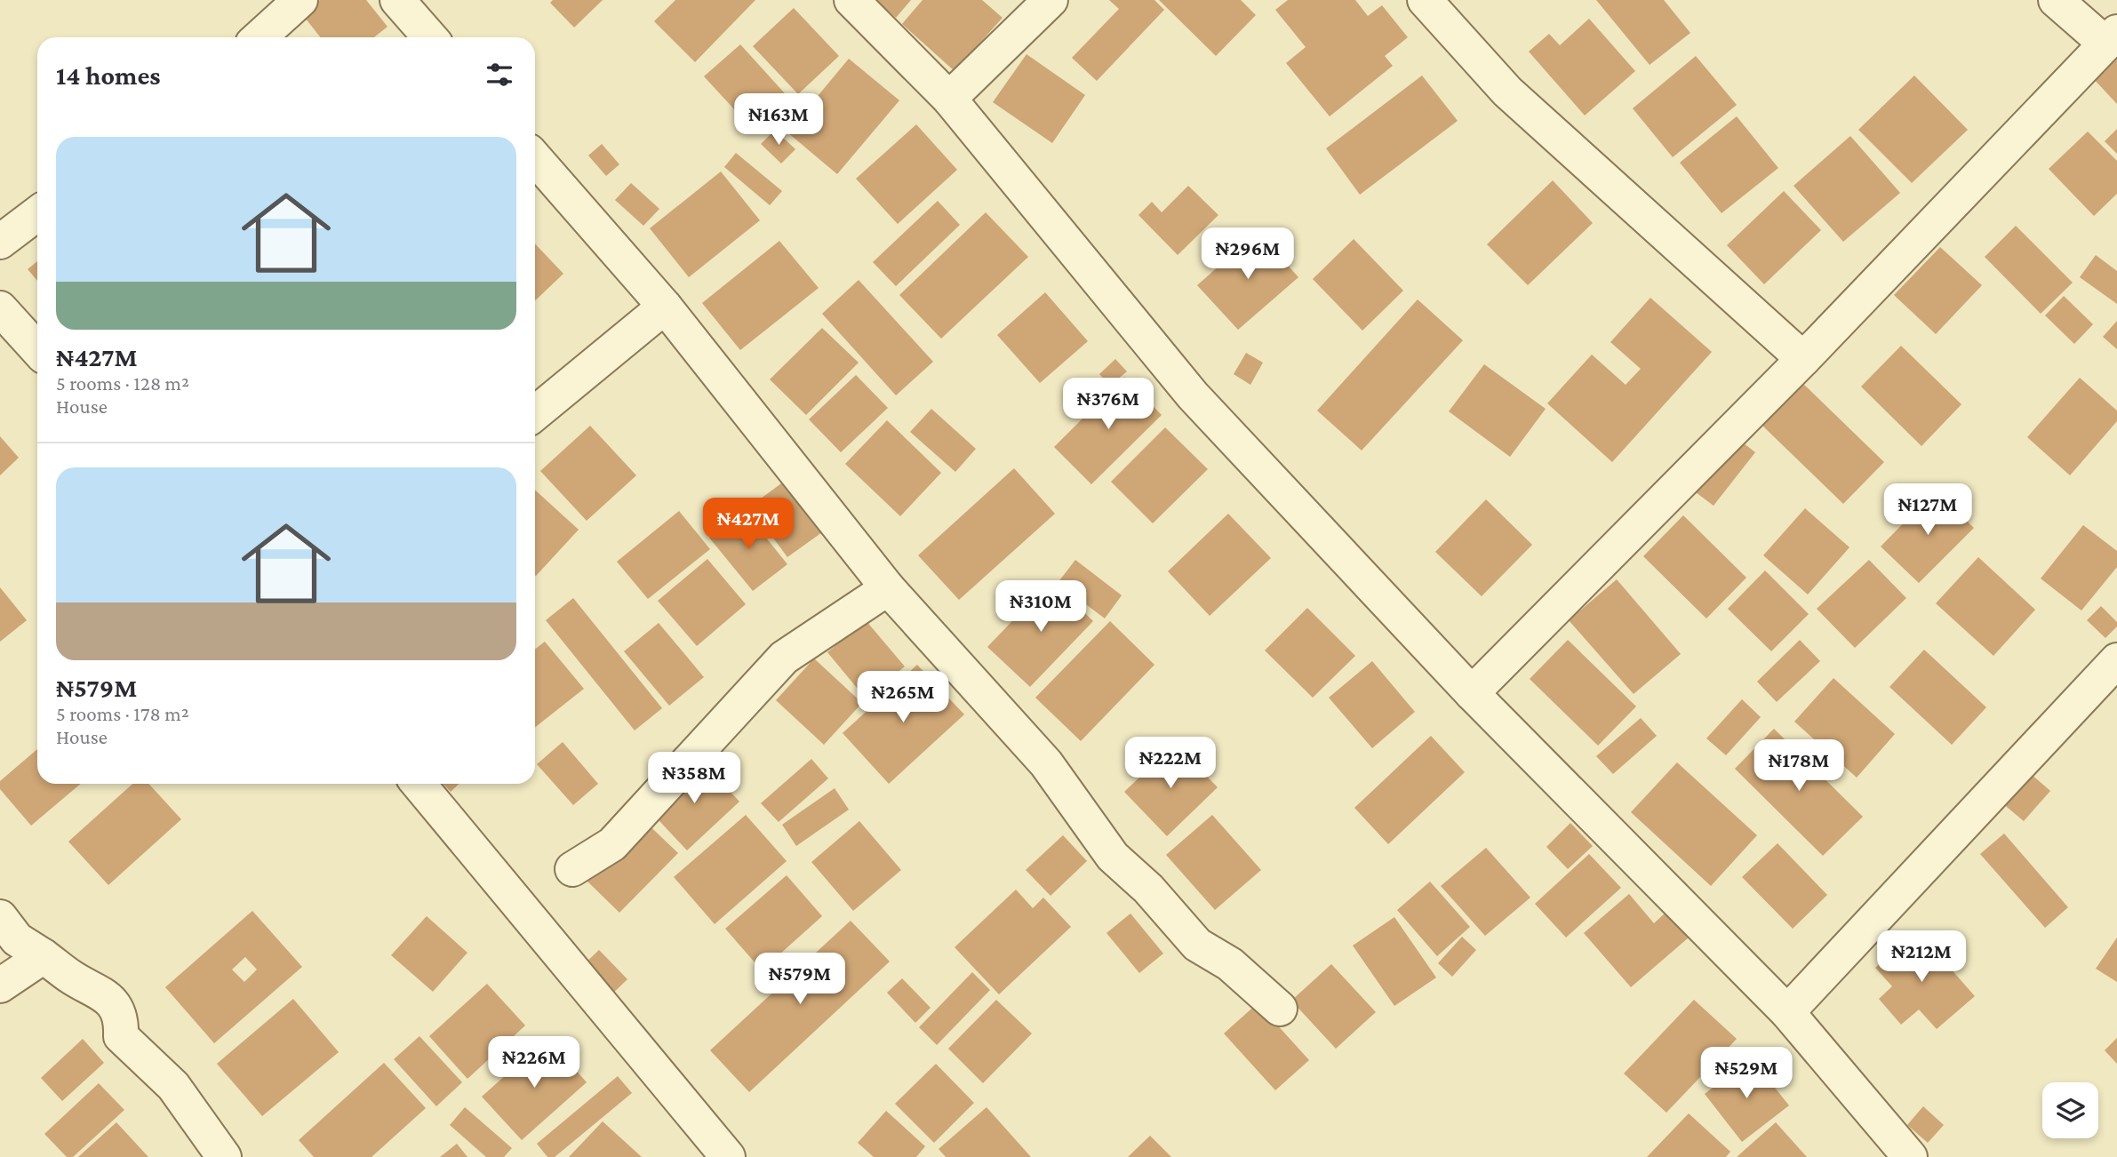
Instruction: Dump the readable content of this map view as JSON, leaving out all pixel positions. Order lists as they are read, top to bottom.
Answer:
{
  "page": {
    "heading": "14 homes",
    "price": [
      "₦163M",
      "₦296M",
      "₦376M",
      "₦127M",
      "₦427M",
      "₦310M",
      "₦265M",
      "₦222M",
      "₦178M",
      "₦358M",
      "₦212M",
      "₦579M",
      "₦226M",
      "₦529M"
    ],
    "list": [
      {
        "name": "₦427M",
        "note": "5 rooms · 128 m² · House"
      },
      {
        "name": "₦579M",
        "note": "5 rooms · 178 m² · House"
      }
    ]
  }
}
